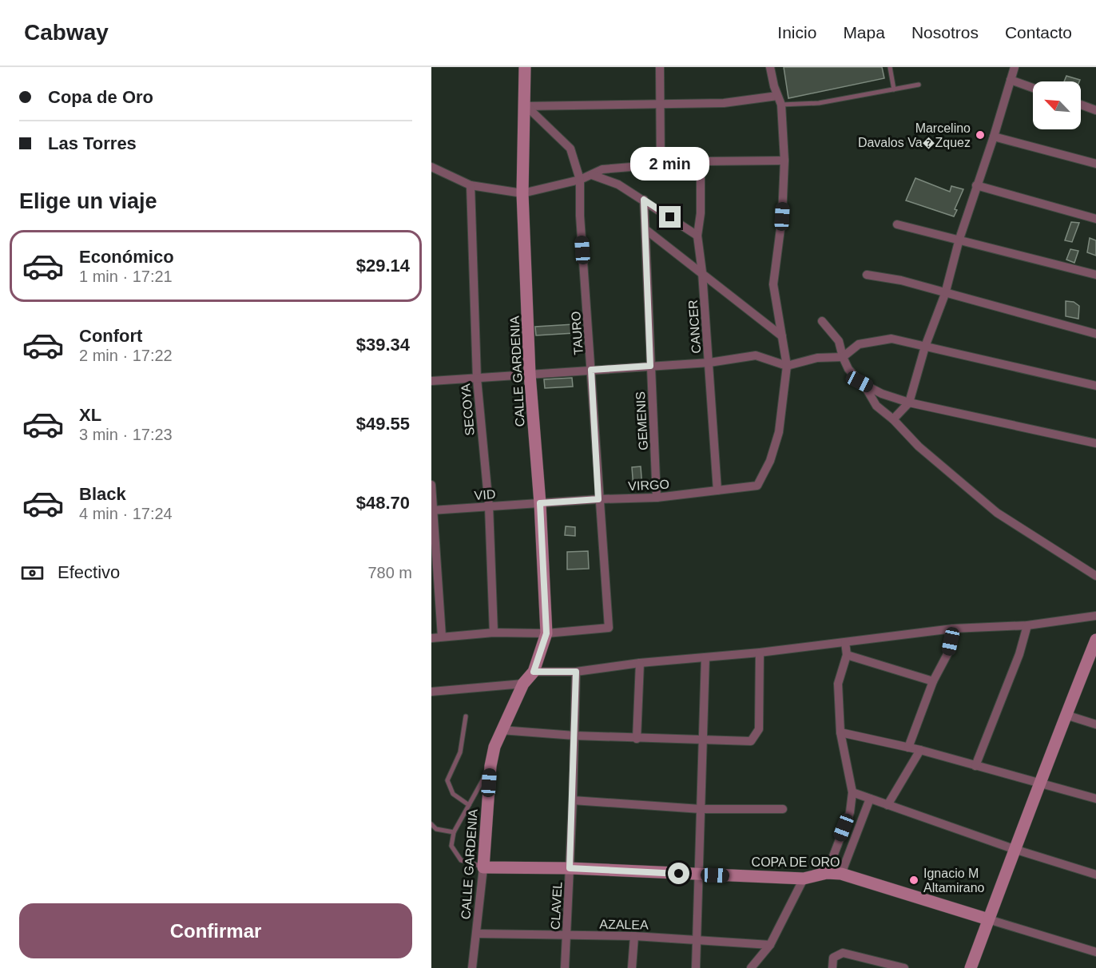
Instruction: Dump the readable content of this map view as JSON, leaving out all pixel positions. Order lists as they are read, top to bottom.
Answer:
{
  "streets": {
    "street": [
      "CANCER",
      "TAURO",
      "CALLE GARDENIA",
      "SECOYA",
      "GEMENIS",
      "VIRGO",
      "VID",
      "COPA DE ORO",
      "CLAVEL",
      "AZALEA"
    ]
  },
  "crossings": [
    ["CANCER", "VIRGO"],
    ["TAURO", "CALLE GARDENIA"],
    ["TAURO", "VIRGO"],
    ["CALLE GARDENIA", "VIRGO"],
    ["CALLE GARDENIA", "VID"],
    ["CALLE GARDENIA", "COPA DE ORO"],
    ["CALLE GARDENIA", "AZALEA"],
    ["SECOYA", "VID"],
    ["GEMENIS", "VIRGO"],
    ["VIRGO", "VID"],
    ["COPA DE ORO", "CLAVEL"],
    ["CLAVEL", "AZALEA"]
  ],
  "places": ["Marcelino Davalos Va�Zquez", "Ignacio M Altamirano"],
  "north": "top left",
  "page": {
    "header": "Cabway",
    "nav": [
      "Inicio",
      "Mapa",
      "Nosotros",
      "Contacto"
    ],
    "banner": ["Copa de Oro", "Las Torres"],
    "bubble": "2 min",
    "heading": "Elige un viaje",
    "list": [
      {
        "name": "Económico",
        "note": "1 min · 17:21",
        "value": "$29.14"
      },
      {
        "name": "Confort",
        "note": "2 min · 17:22",
        "value": "$39.34"
      },
      {
        "name": "XL",
        "note": "3 min · 17:23",
        "value": "$49.55"
      },
      {
        "name": "Black",
        "note": "4 min · 17:24",
        "value": "$48.70"
      }
    ],
    "pay": ["Efectivo", "780 m"],
    "buttons": "Confirmar"
  }
}
